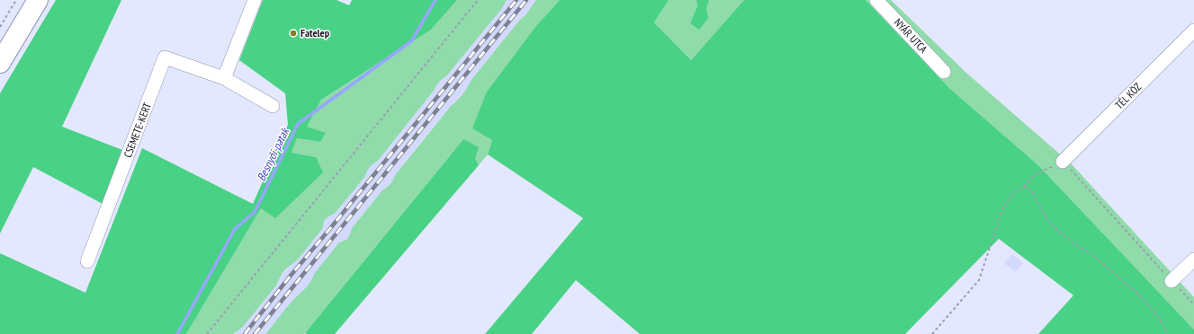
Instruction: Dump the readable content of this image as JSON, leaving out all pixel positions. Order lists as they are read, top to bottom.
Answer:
{
  "streets": {
    "street": ["NYÁR UTCA", "TÉL KÖZ", "CSEMETE-KERT"]
  },
  "water": ["Besnyői-patak"],
  "places": ["Fatelep"]
}
